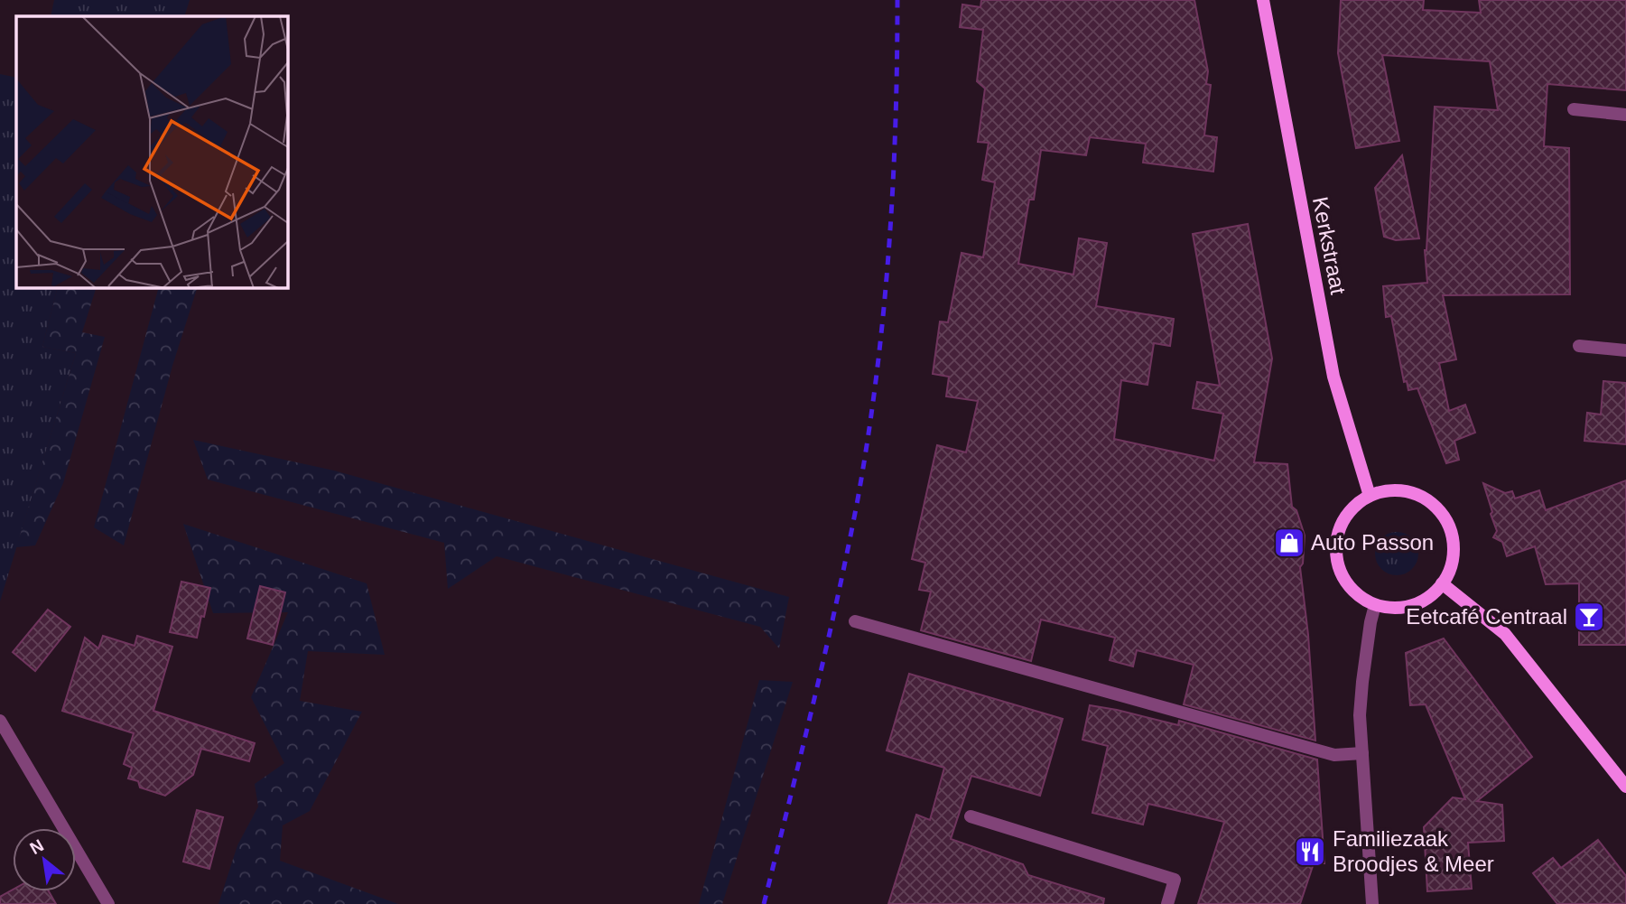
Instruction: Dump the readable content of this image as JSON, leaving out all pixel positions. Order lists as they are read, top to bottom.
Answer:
{
  "streets": {
    "main road": ["Kerkstraat"]
  },
  "places": {
    "shop": ["Auto Passon"],
    "bar": ["Eetcafé Centraal"],
    "restaurant": ["Familiezaak Broodjes & Meer"]
  },
  "north": "top left"
}
